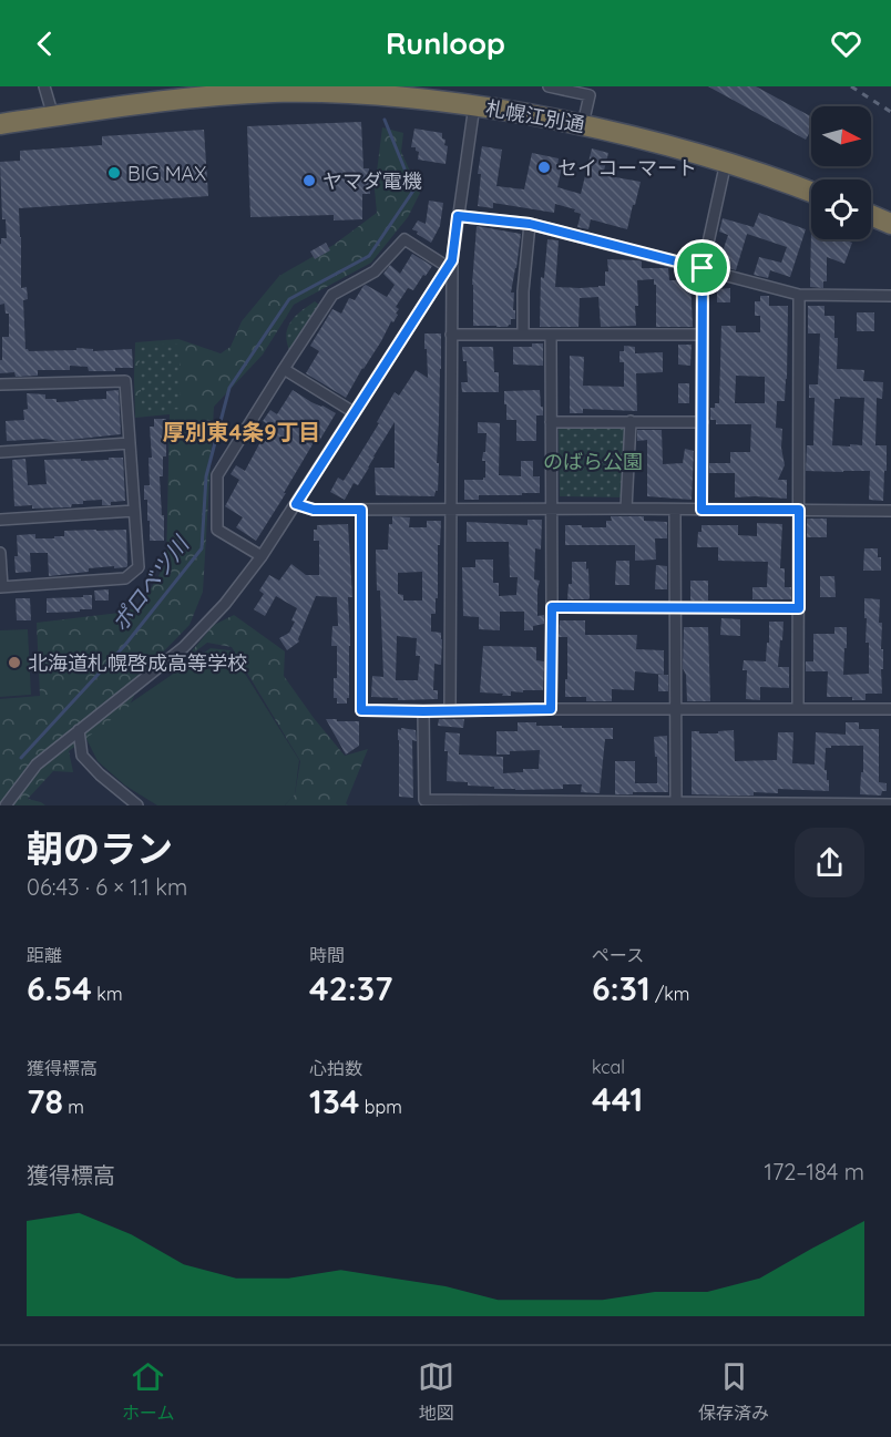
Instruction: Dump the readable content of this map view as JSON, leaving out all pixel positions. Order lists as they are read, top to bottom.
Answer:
{
  "streets": {
    "highway": ["札幌江別通"]
  },
  "districts": ["厚別東4条9丁目"],
  "water": ["ポロベツ川"],
  "parks": ["のばら公園"],
  "places": [
    "セイコーマート",
    "BIG MAX",
    "ヤマダ電機",
    "北海道札幌啓成高等学校"
  ],
  "north": "right",
  "page": {
    "header": "Runloop",
    "heading": ["朝のラン", "06:43 · 6 × 1.1 km"],
    "stats": [
      ["距離", "6.54 km"],
      ["時間", "42:37"],
      ["ペース", "6:31 /km"],
      ["獲得標高", "78 m"],
      ["心拍数", "134 bpm"],
      ["kcal", "441"]
    ],
    "chart": ["獲得標高", "172–184 m"],
    "tabs": ["ホーム", "地図", "保存済み"]
  }
}
